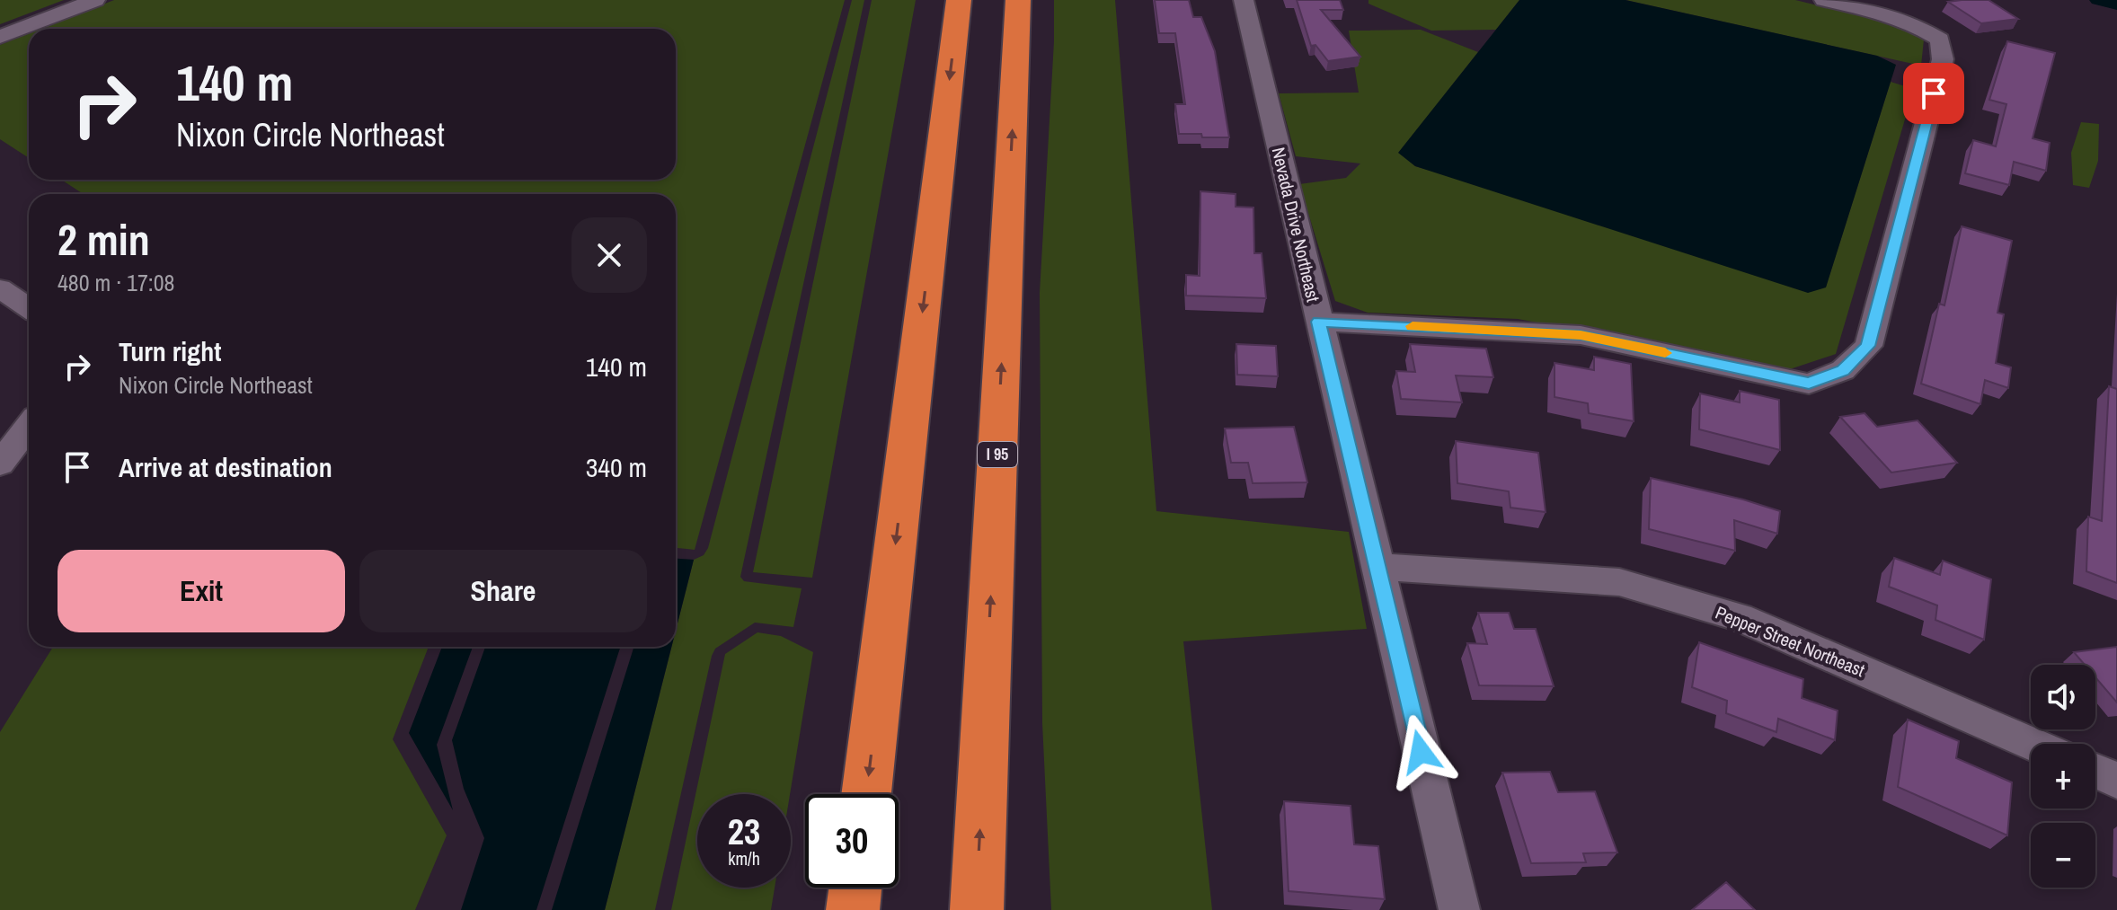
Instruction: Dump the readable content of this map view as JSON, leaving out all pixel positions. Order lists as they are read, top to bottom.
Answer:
{
  "streets": {
    "highway": ["I 95"],
    "street": ["Nevada Drive Northeast", "Pepper Street Northeast"]
  },
  "crossings": [
    ["Nevada Drive Northeast", "Pepper Street Northeast"]
  ],
  "page": {
    "turn": ["140 m", "Nixon Circle Northeast"],
    "heading": ["2 min", "480 m · 17:08"],
    "list": [
      {
        "name": "Turn right",
        "note": "Nixon Circle Northeast",
        "value": "140 m"
      },
      {
        "name": "Arrive at destination",
        "value": "340 m"
      }
    ],
    "buttons": ["Exit", "Share"],
    "map_buttons": ["+", "−"],
    "speed": "23 km/h",
    "limit": "30"
  }
}
